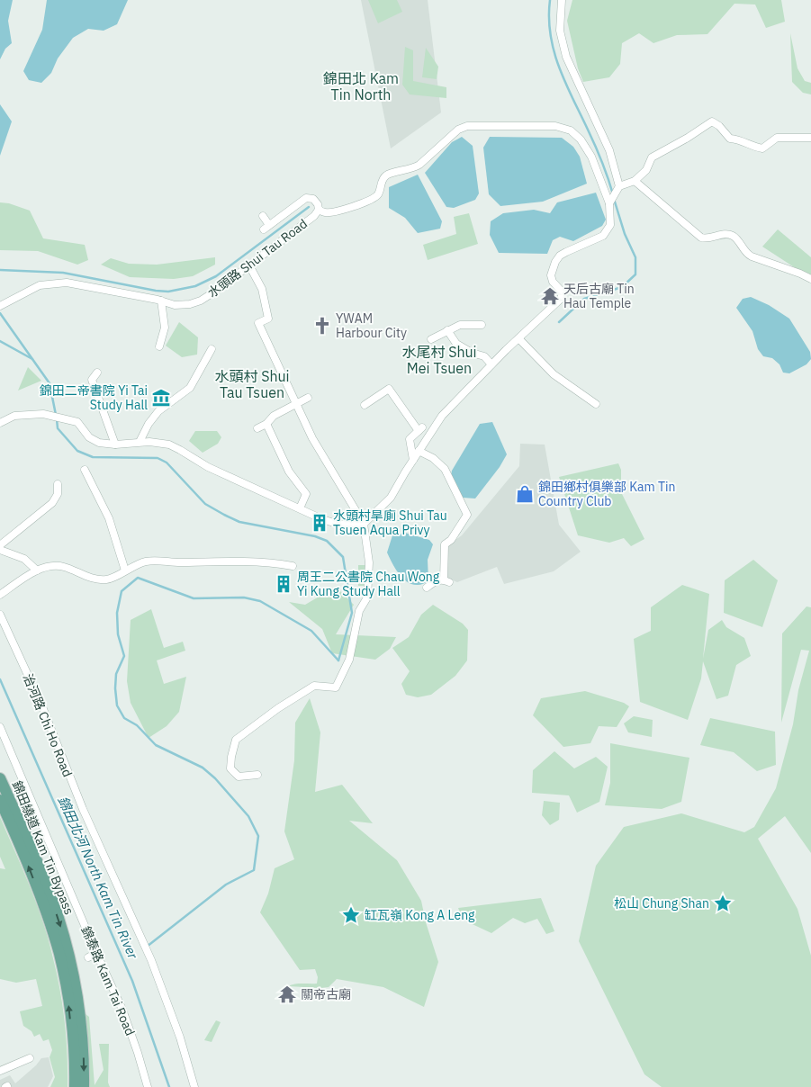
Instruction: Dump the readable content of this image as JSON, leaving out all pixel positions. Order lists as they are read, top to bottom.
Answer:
{
  "streets": {
    "main road": ["錦田繞道 Kam Tin Bypass"],
    "street": ["水頭路 Shui Tau Road", "治河路 Chi Ho Road", "錦泰路 Kam Tai Road"]
  },
  "districts": ["錦田北 Kam Tin North", "水尾村 Shui Mei Tsuen", "水頭村 Shui Tau Tsuen"],
  "water": ["錦田北河 North Kam Tin River"],
  "places": {
    "temple": ["天后古廟 Tin Hau Temple", "關帝古廟"],
    "church": ["YWAM Harbour City"],
    "museum": ["錦田二帝書院 Yi Tai Study Hall"],
    "shop": ["錦田鄉村俱樂部 Kam Tin Country Club"],
    "building": ["水頭村旱廁 Shui Tau Tsuen Aqua Privy", "周王二公書院 Chau Wong Yi Kung Study Hall"],
    "place": ["松山 Chung Shan", "缸瓦嶺 Kong A Leng"]
  }
}
